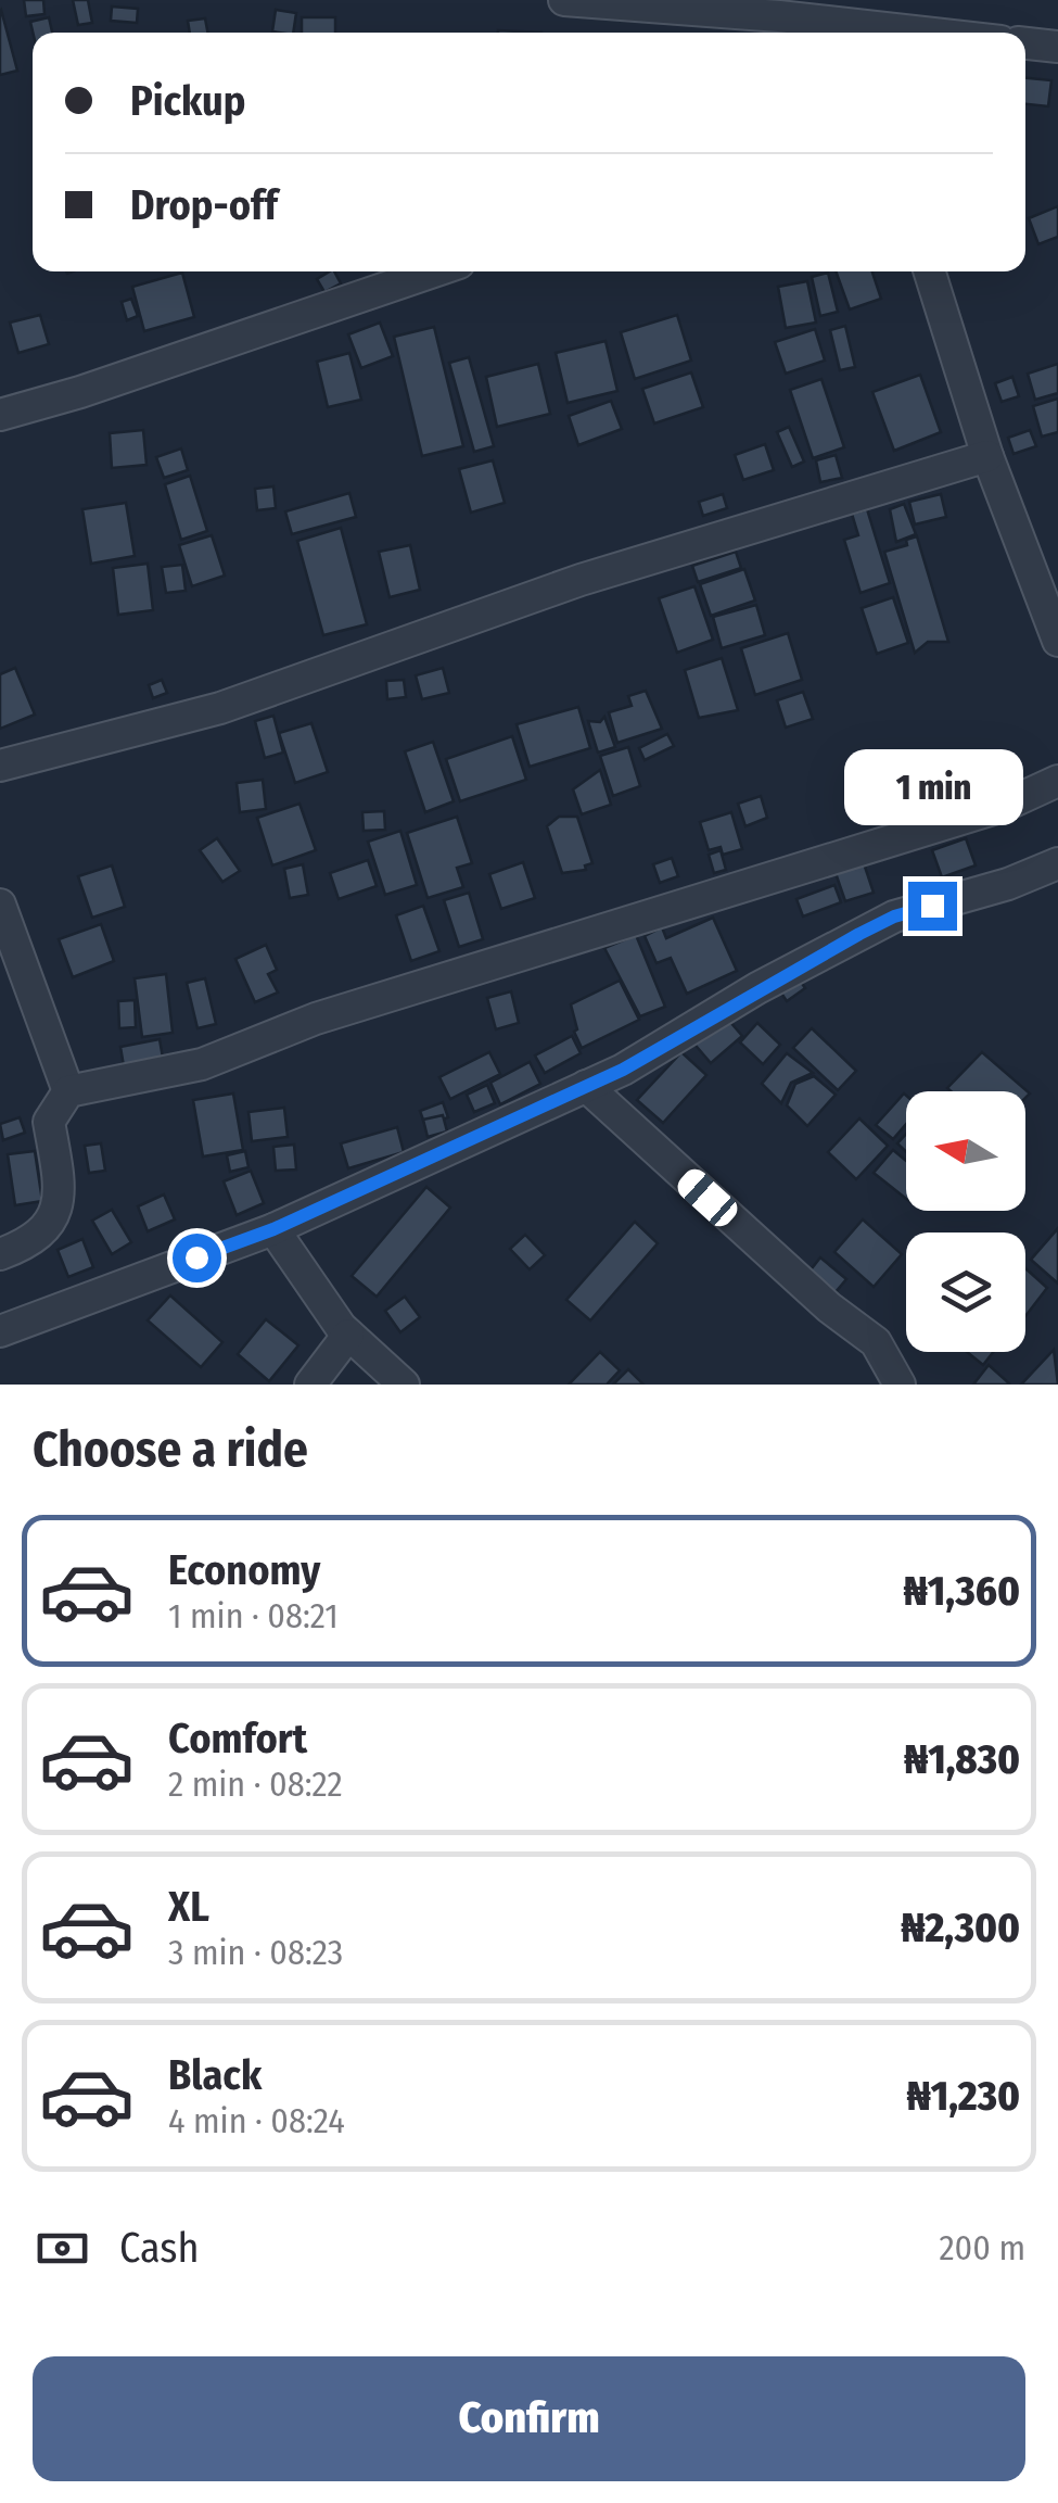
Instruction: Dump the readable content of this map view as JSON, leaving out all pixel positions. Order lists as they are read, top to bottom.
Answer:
{
  "north": "left",
  "page": {
    "banner": ["Pickup", "Drop-off"],
    "bubble": "1 min",
    "heading": "Choose a ride",
    "list": [
      {
        "name": "Economy",
        "note": "1 min · 08:21",
        "value": "₦1,360"
      },
      {
        "name": "Comfort",
        "note": "2 min · 08:22",
        "value": "₦1,830"
      },
      {
        "name": "XL",
        "note": "3 min · 08:23",
        "value": "₦2,300"
      },
      {
        "name": "Black",
        "note": "4 min · 08:24",
        "value": "₦1,230"
      }
    ],
    "pay": ["Cash", "200 m"],
    "buttons": "Confirm"
  }
}
